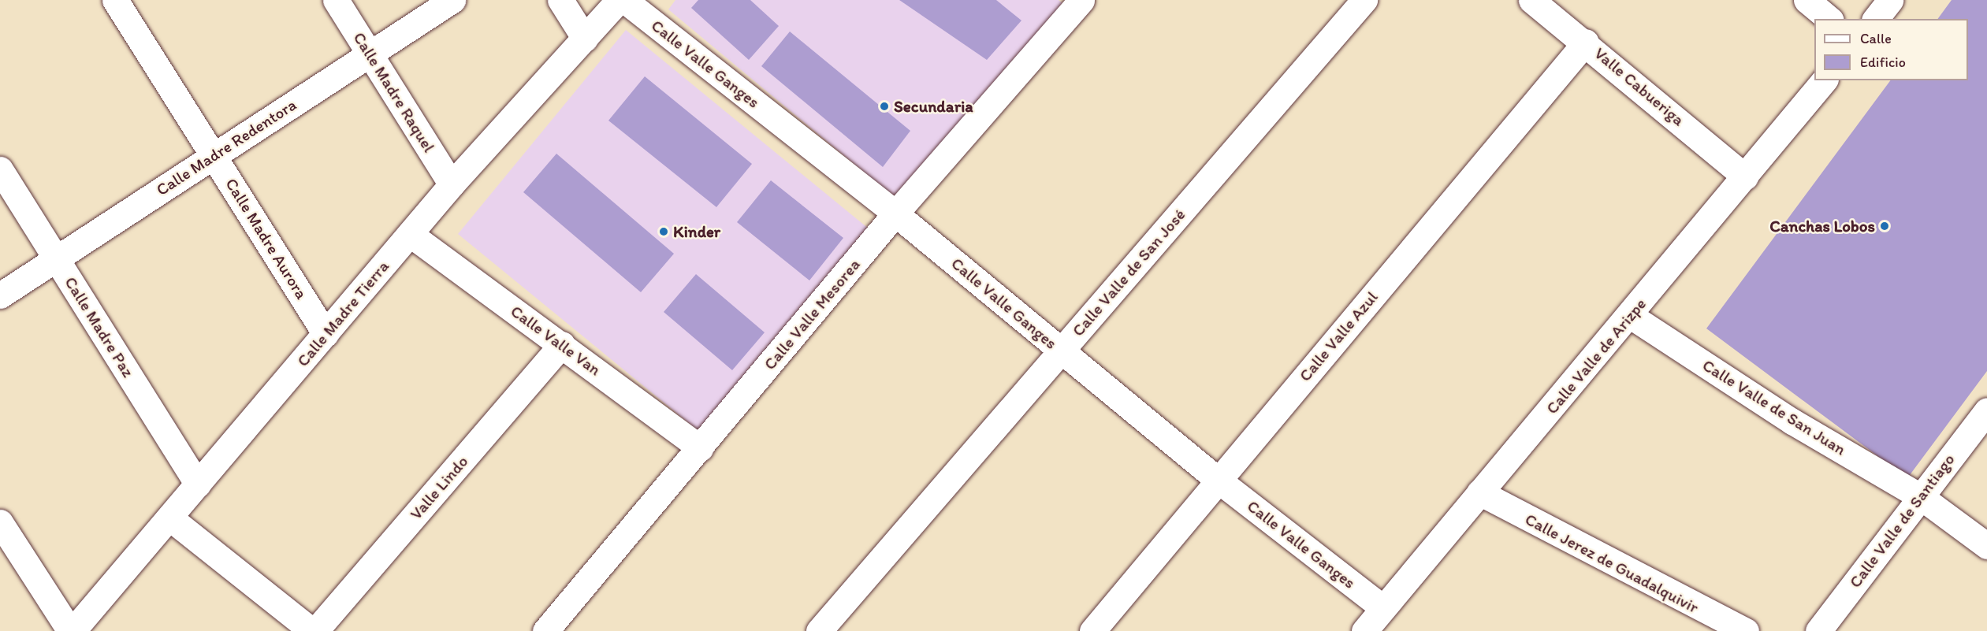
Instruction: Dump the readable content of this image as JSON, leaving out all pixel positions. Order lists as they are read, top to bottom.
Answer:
{
  "streets": {
    "street": [
      "Calle Valle Ganges",
      "Valle Cabueriga",
      "Calle Madre Raquel",
      "Calle Madre Redentora",
      "Calle Madre Aurora",
      "Calle Valle de San José",
      "Calle Madre Tierra",
      "Calle Valle Mesorea",
      "Calle Madre Paz",
      "Calle Valle Azul",
      "Calle Valle Van",
      "Calle Valle de Arizpe",
      "Calle Valle de San Juan",
      "Valle Lindo",
      "Calle Valle de Santiago",
      "Calle Jerez de Guadalquivir"
    ]
  },
  "crossings": [
    ["Calle Valle Ganges", "Calle Valle de San José"],
    ["Calle Valle Ganges", "Calle Valle Mesorea"],
    ["Calle Valle Ganges", "Calle Valle Azul"],
    ["Calle Valle Ganges", "Calle Valle de Arizpe"],
    ["Valle Cabueriga", "Calle Valle Azul"],
    ["Valle Cabueriga", "Calle Valle de Arizpe"],
    ["Calle Madre Raquel", "Calle Madre Redentora"],
    ["Calle Madre Raquel", "Calle Madre Tierra"],
    ["Calle Madre Redentora", "Calle Madre Aurora"],
    ["Calle Madre Redentora", "Calle Madre Paz"],
    ["Calle Madre Aurora", "Calle Madre Tierra"],
    ["Calle Madre Tierra", "Calle Madre Paz"],
    ["Calle Madre Tierra", "Calle Valle Van"],
    ["Calle Valle Mesorea", "Calle Valle Van"],
    ["Calle Valle Van", "Valle Lindo"],
    ["Calle Valle de Arizpe", "Calle Valle de San Juan"],
    ["Calle Valle de Arizpe", "Calle Jerez de Guadalquivir"],
    ["Calle Valle de San Juan", "Calle Valle de Santiago"]
  ],
  "places": ["Secundaria", "Canchas Lobos", "Kinder"],
  "legend": ["Calle", "Edificio"]
}
